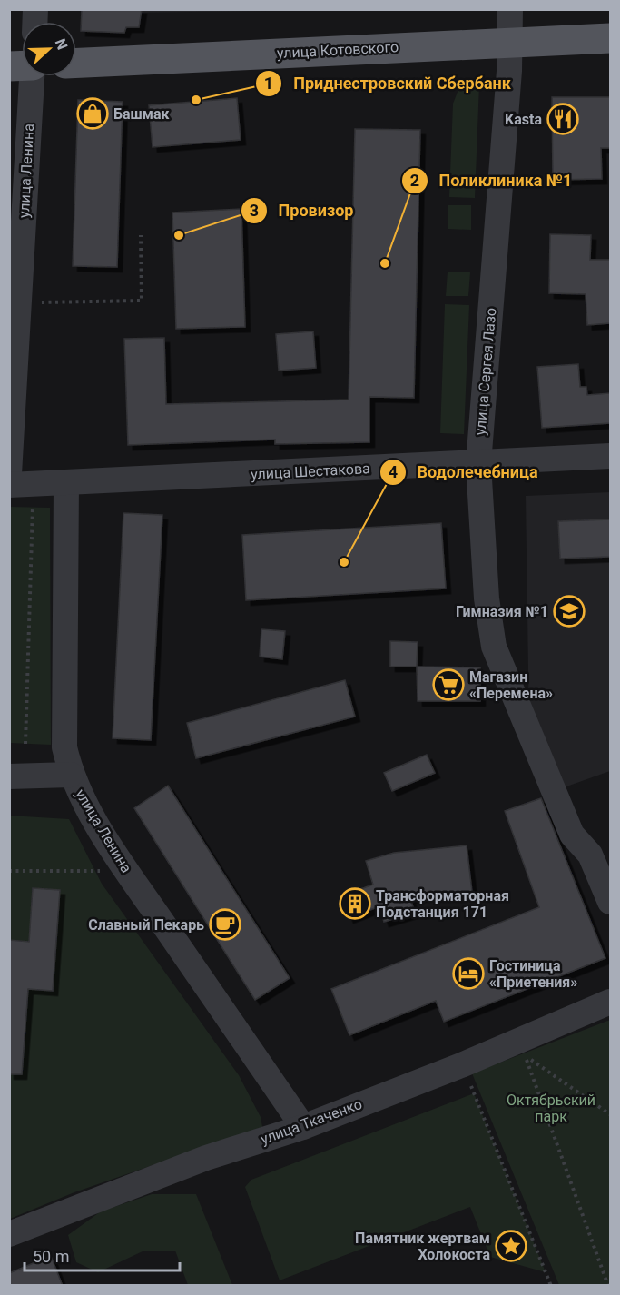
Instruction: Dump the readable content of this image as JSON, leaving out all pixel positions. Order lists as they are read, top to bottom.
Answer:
{
  "streets": {
    "main road": ["улица Котовского"],
    "street": [
      "улица Ленина",
      "улица Сергея Лазо",
      "улица Шестакова",
      "улица Ткаченко"
    ]
  },
  "crossings": [
    ["улица Котовского", "улица Сергея Лазо"],
    ["улица Ленина", "улица Шестакова"],
    ["улица Ленина", "улица Ткаченко"],
    ["улица Сергея Лазо", "улица Шестакова"]
  ],
  "parks": ["Октябрьский парк"],
  "places": {
    "other": [
      "Приднестровский Сбербанк",
      "Провизор",
      "Поликлиника №1",
      "Водолечебница"
    ],
    "shop": ["Башмак"],
    "restaurant": ["Kasta"],
    "school or university": ["Гимназия №1"],
    "supermarket": ["Магазин «Перемена»"],
    "building": ["Трансформаторная Подстанция 171"],
    "cafe": ["Славный Пекарь"],
    "hotel": ["Гостиница «Приетения»"],
    "place": ["Памятник жертвам Холокоста"]
  },
  "scale_bar": "50 m",
  "north": "right"
}
